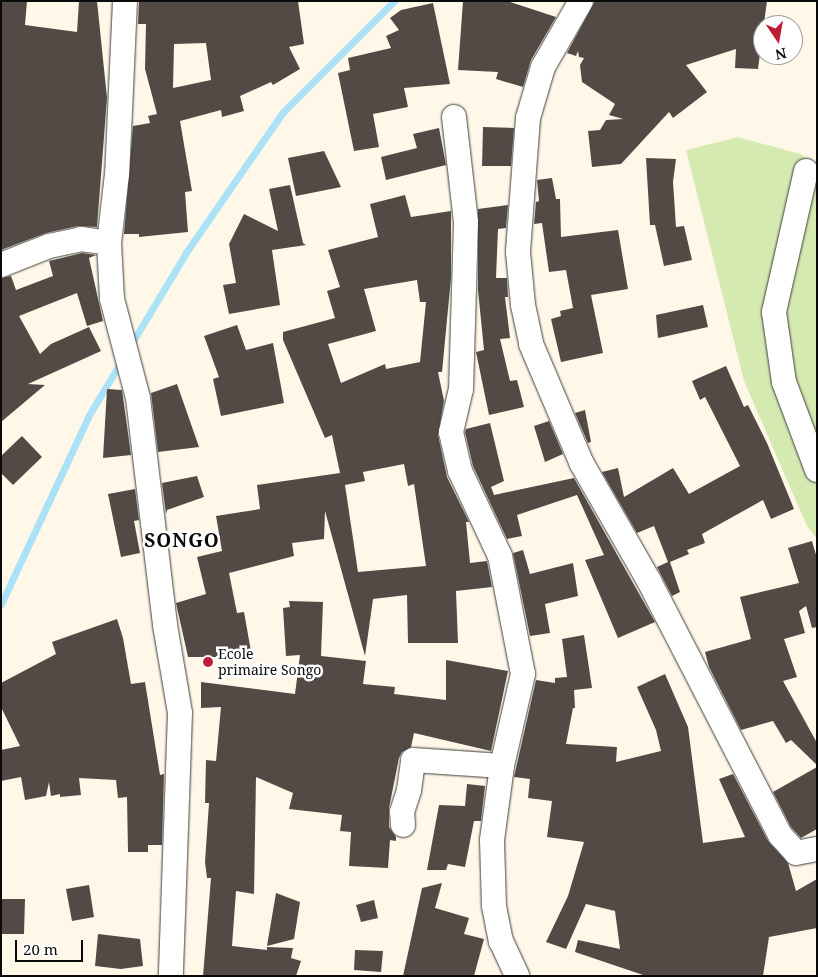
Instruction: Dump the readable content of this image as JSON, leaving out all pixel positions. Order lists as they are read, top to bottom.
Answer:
{
  "districts": ["SONGO"],
  "places": ["Ecole primaire Songo"],
  "scale_bar": "20 m",
  "north": "bottom"
}
